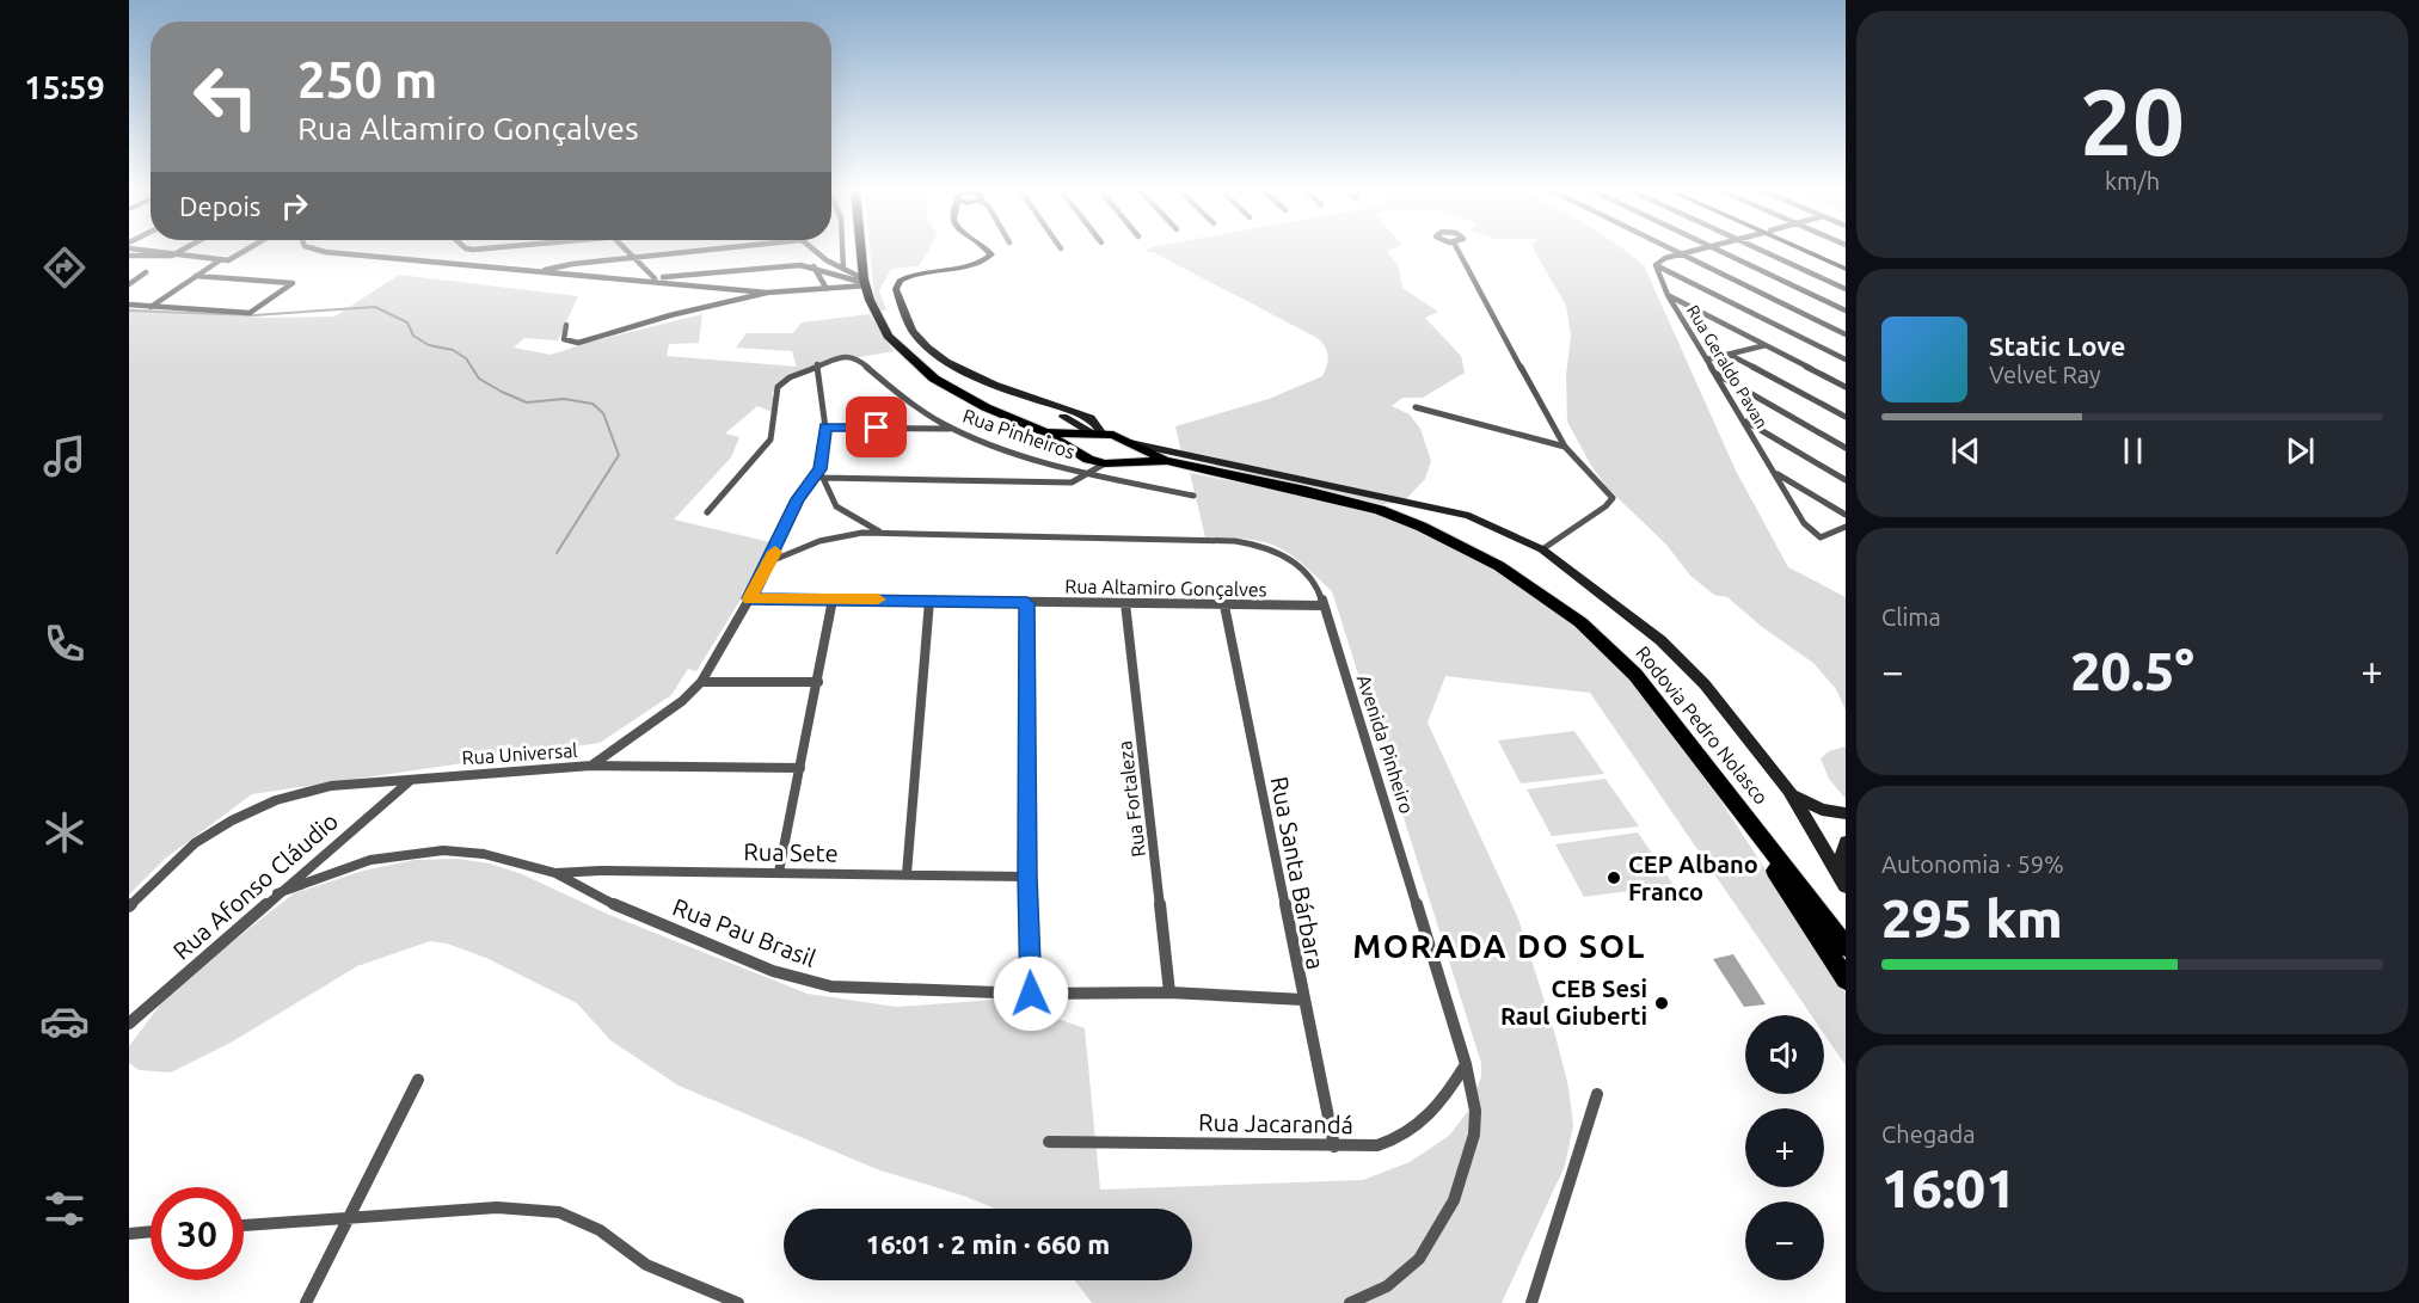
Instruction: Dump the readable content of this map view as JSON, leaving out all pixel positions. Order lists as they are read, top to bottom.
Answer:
{
  "streets": {
    "highway": ["Rodovia Pedro Nolasco"],
    "street": [
      "Rua Geraldo Pavan",
      "Rua Pinheiros",
      "Rua Altamiro Gonçalves",
      "Avenida Pinheiro",
      "Rua Universal",
      "Rua Fortaleza",
      "Rua Sete",
      "Rua Santa Bárbara",
      "Rua Afonso Cláudio",
      "Rua Pau Brasil",
      "Rua Jacarandá"
    ]
  },
  "crossings": [
    ["Rua Pinheiros", "Rua Universal"],
    ["Rua Altamiro Gonçalves", "Avenida Pinheiro"],
    ["Rua Altamiro Gonçalves", "Rua Universal"],
    ["Rua Altamiro Gonçalves", "Rua Fortaleza"],
    ["Rua Altamiro Gonçalves", "Rua Santa Bárbara"],
    ["Avenida Pinheiro", "Rua Universal"],
    ["Avenida Pinheiro", "Rua Jacarandá"],
    ["Rua Universal", "Rua Afonso Cláudio"],
    ["Rua Fortaleza", "Rua Pau Brasil"],
    ["Rua Sete", "Rua Pau Brasil"],
    ["Rua Santa Bárbara", "Rua Pau Brasil"],
    ["Rua Santa Bárbara", "Rua Jacarandá"],
    ["Rua Afonso Cláudio", "Rua Pau Brasil"]
  ],
  "districts": ["MORADA DO SOL"],
  "places": ["CEP Albano Franco", "CEB Sesi Raul Giuberti"],
  "page": {
    "tabs": "15:59",
    "tile": [
      ["20", "km/h"],
      "Clima",
      ["Autonomia · 59%", "295 km"],
      ["Chegada", "16:01"]
    ],
    "turn": ["250 m", "Rua Altamiro Gonçalves"],
    "then": "Depois",
    "song": ["Static Love", "Velvet Ray"],
    "heat": ["−", "20.5°", "+"],
    "map_buttons": ["+", "−"],
    "limit": "30",
    "trip": "16:01 · 2 min · 660 m"
  }
}
